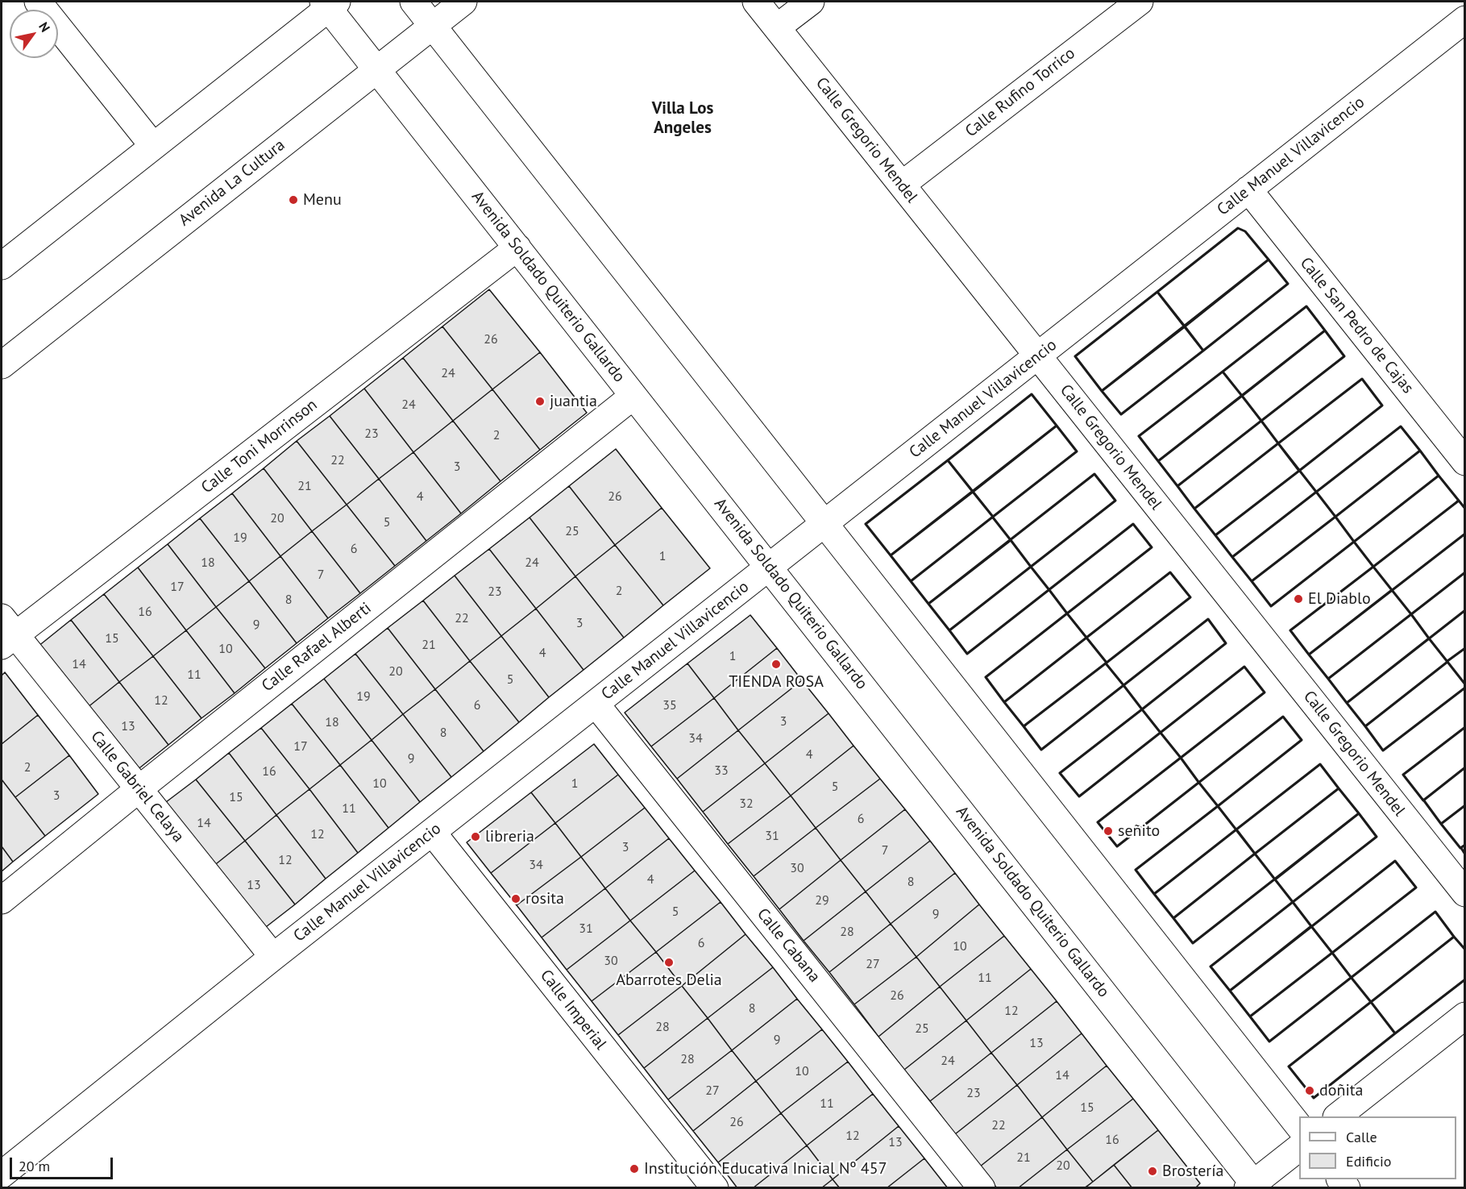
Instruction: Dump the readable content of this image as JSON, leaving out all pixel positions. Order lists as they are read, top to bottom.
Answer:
{
  "streets": {
    "street": [
      "Calle Rufino Torrico",
      "Calle Gregorio Mendel",
      "Calle Manuel Villavicencio",
      "Avenida La Cultura",
      "Avenida Soldado Quiterio Gallardo",
      "Calle San Pedro de Cajas",
      "Calle Toni Morrinson",
      "Calle Rafael Alberti",
      "Calle Gabriel Celaya",
      "Calle Cabana",
      "Calle Imperial"
    ]
  },
  "crossings": [
    ["Calle Rufino Torrico", "Calle Gregorio Mendel"],
    ["Calle Gregorio Mendel", "Calle Manuel Villavicencio"],
    ["Calle Manuel Villavicencio", "Avenida Soldado Quiterio Gallardo"],
    ["Calle Manuel Villavicencio", "Calle San Pedro de Cajas"],
    ["Calle Manuel Villavicencio", "Calle Gabriel Celaya"],
    ["Calle Manuel Villavicencio", "Calle Cabana"],
    ["Calle Manuel Villavicencio", "Calle Imperial"],
    ["Avenida La Cultura", "Avenida Soldado Quiterio Gallardo"],
    ["Avenida Soldado Quiterio Gallardo", "Calle Toni Morrinson"],
    ["Avenida Soldado Quiterio Gallardo", "Calle Rafael Alberti"],
    ["Calle Toni Morrinson", "Calle Gabriel Celaya"],
    ["Calle Rafael Alberti", "Calle Gabriel Celaya"]
  ],
  "districts": ["Villa Los Angeles"],
  "places": [
    "Menu",
    "juantia",
    "El Diablo",
    "TIENDA ROSA",
    "señito",
    "libreria",
    "rosita",
    "Abarrotes Delia",
    "doñita",
    "Institución Educativa Inicial Nº 457",
    "Brostería"
  ],
  "house_numbers": [
    "26",
    "24",
    "24",
    "23",
    "2",
    "22",
    "3",
    "21",
    "4",
    "26",
    "20",
    "5",
    "25",
    "19",
    "6",
    "1",
    "18",
    "24",
    "7",
    "17",
    "2",
    "23",
    "8",
    "16",
    "22",
    "3",
    "9",
    "15",
    "21",
    "10",
    "4",
    "1",
    "14",
    "20",
    "11",
    "5",
    "19",
    "12",
    "6",
    "35",
    "3",
    "18",
    "13",
    "8",
    "34",
    "17",
    "4",
    "9",
    "2",
    "33",
    "16",
    "10",
    "1",
    "5",
    "3",
    "15",
    "32",
    "11",
    "6",
    "14",
    "12",
    "31",
    "3",
    "7",
    "12",
    "34",
    "30",
    "4",
    "8",
    "13",
    "29",
    "5",
    "9",
    "31",
    "28",
    "6",
    "10",
    "30",
    "27",
    "11",
    "26",
    "8",
    "12",
    "28",
    "25",
    "9",
    "13",
    "28",
    "24",
    "10",
    "14",
    "27",
    "23",
    "11",
    "15",
    "26",
    "22",
    "12",
    "16",
    "13",
    "21",
    "20"
  ],
  "legend": ["Calle", "Edificio"],
  "scale_bar": "20 m",
  "north": "top right"
}
